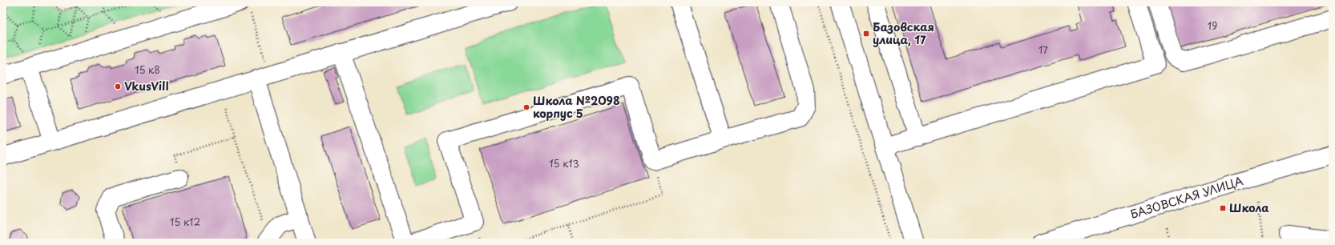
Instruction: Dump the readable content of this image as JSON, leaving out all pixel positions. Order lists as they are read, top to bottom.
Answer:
{
  "streets": {
    "street": ["БАЗОВСКАЯ УЛИЦА"]
  },
  "places": {
    "transit": ["Базовская улица, 17", "Школа"],
    "other": ["VkusVill", "Школа №2098 корпус 5"]
  },
  "house_numbers": [
    "19",
    "17",
    "15 к8",
    "15 к13",
    "15 к12"
  ]
}
